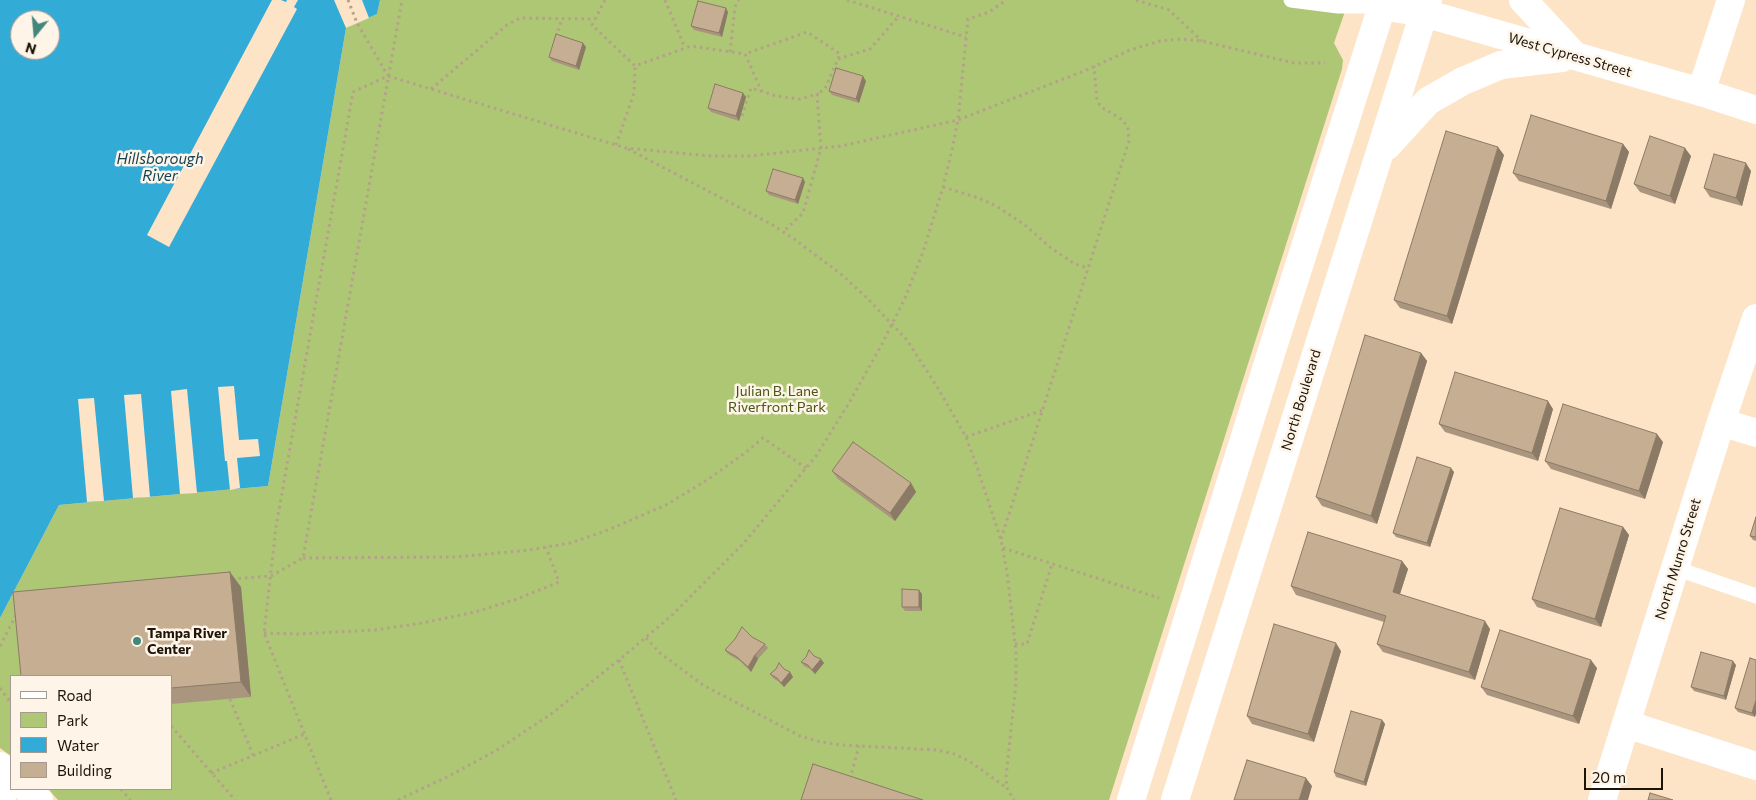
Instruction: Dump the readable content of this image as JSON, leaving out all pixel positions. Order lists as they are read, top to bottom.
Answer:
{
  "streets": {
    "street": ["West Cypress Street", "North Boulevard", "North Munro Street"]
  },
  "crossings": [
    ["West Cypress Street", "North Boulevard"]
  ],
  "water": ["Hillsborough River"],
  "parks": ["Julian B. Lane Riverfront Park"],
  "places": ["Tampa River Center"],
  "legend": [
    "Road",
    "Park",
    "Water",
    "Building"
  ],
  "scale_bar": "20 m",
  "north": "bottom"
}
